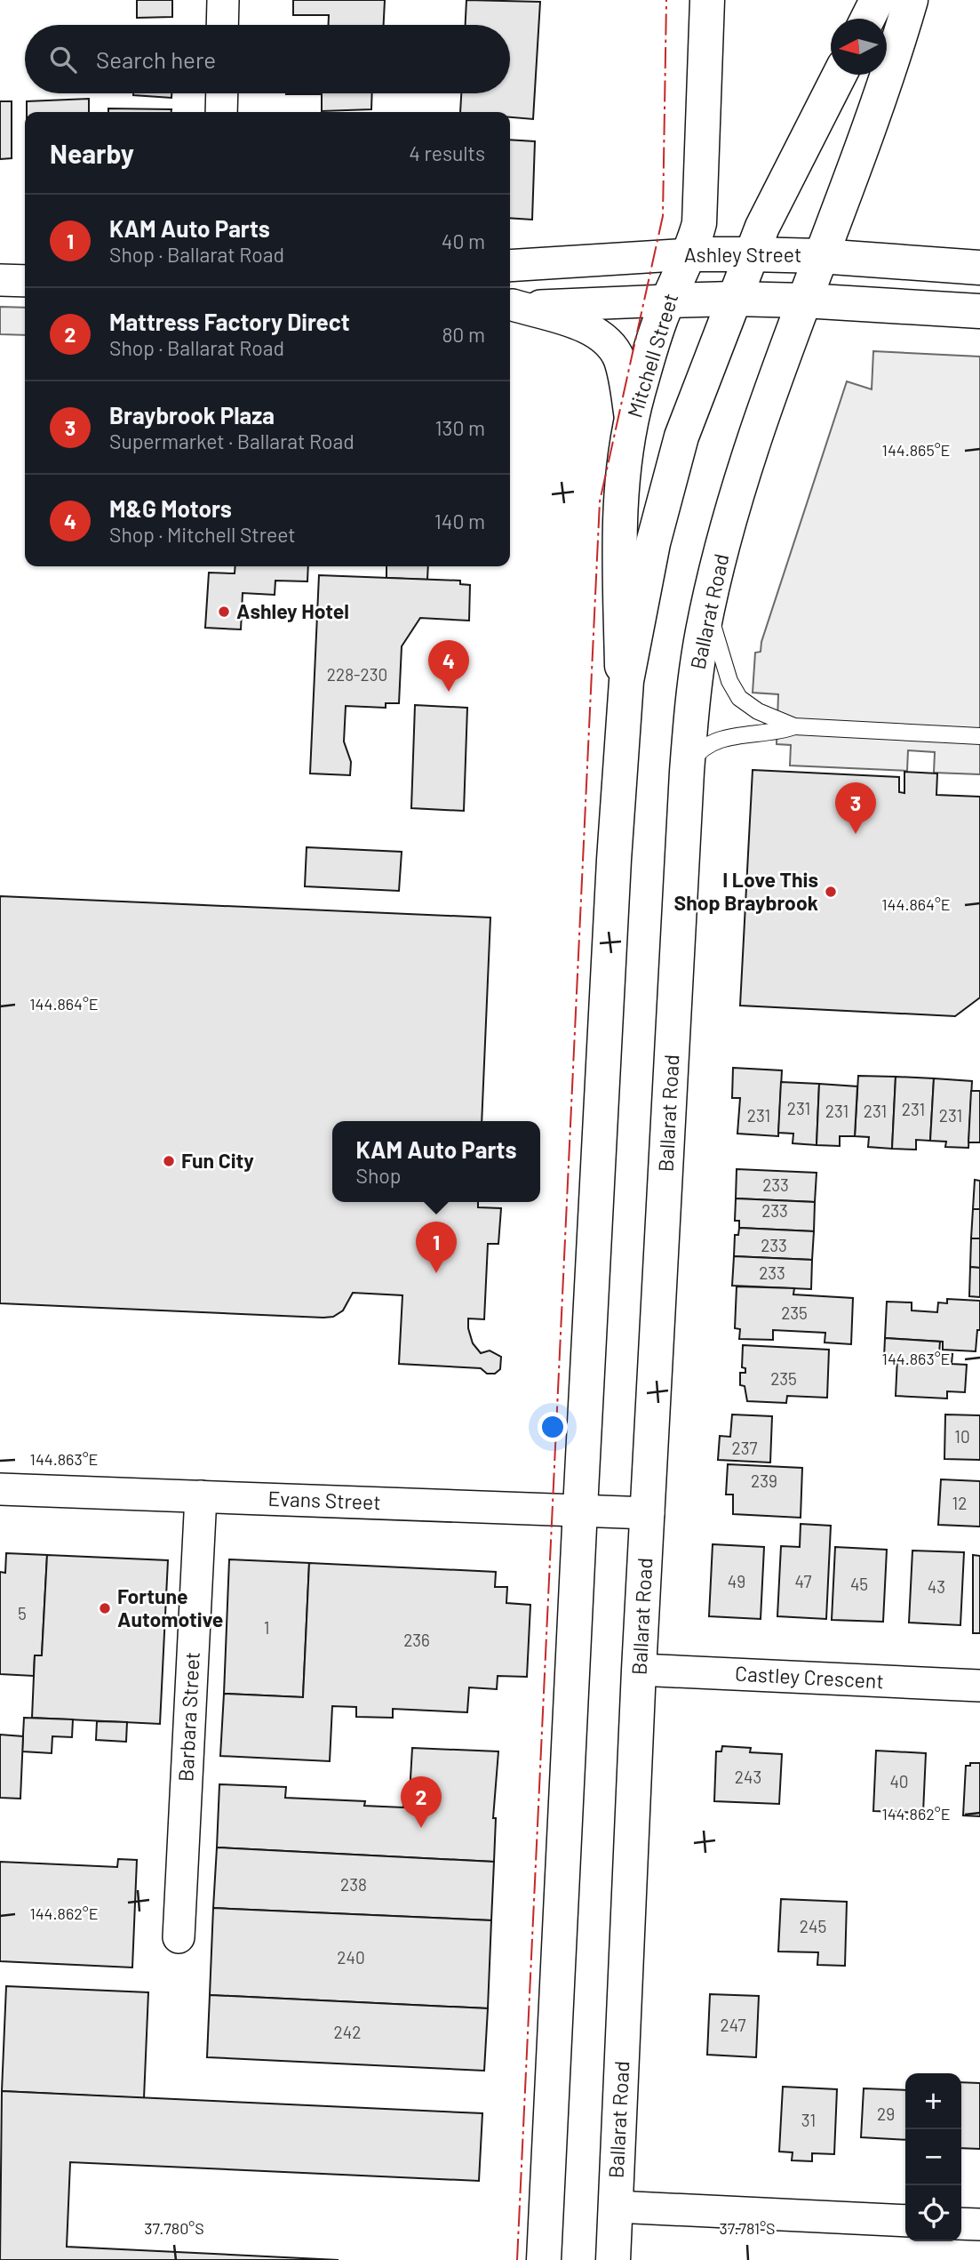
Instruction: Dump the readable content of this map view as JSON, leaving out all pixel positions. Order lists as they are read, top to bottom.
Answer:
{
  "streets": {
    "main road": ["Ashley Street", "Mitchell Street", "Ballarat Road"],
    "street": ["Evans Street", "Castley Crescent", "Barbara Street"]
  },
  "crossings": [
    ["Ashley Street", "Mitchell Street"],
    ["Ashley Street", "Ballarat Road"],
    ["Ballarat Road", "Evans Street"],
    ["Ballarat Road", "Castley Crescent"],
    ["Evans Street", "Barbara Street"]
  ],
  "places": [
    "Ashley Hotel",
    "I Love This Shop Braybrook",
    "Fun City",
    "Fortune Automotive"
  ],
  "house_numbers": [
    "228-230",
    "231",
    "231",
    "231",
    "231",
    "231",
    "231",
    "233",
    "233",
    "233",
    "233",
    "235",
    "235",
    "10",
    "237",
    "239",
    "12",
    "49",
    "47",
    "45",
    "43",
    "5",
    "1",
    "236",
    "243",
    "40",
    "238",
    "245",
    "240",
    "247",
    "242",
    "29",
    "31"
  ],
  "north": "left",
  "page": {
    "search": "Search here",
    "heading": ["Nearby", "4 results"],
    "list": [
      {
        "mark": "1",
        "name": "KAM Auto Parts",
        "note": "Shop · Ballarat Road",
        "value": "40 m"
      },
      {
        "mark": "2",
        "name": "Mattress Factory Direct",
        "note": "Shop · Ballarat Road",
        "value": "80 m"
      },
      {
        "mark": "3",
        "name": "Braybrook Plaza",
        "note": "Supermarket · Ballarat Road",
        "value": "130 m"
      },
      {
        "mark": "4",
        "name": "M&G Motors",
        "note": "Shop · Mitchell Street",
        "value": "140 m"
      }
    ],
    "pins": [
      "4",
      "3",
      "1",
      "2"
    ],
    "popup": ["KAM Auto Parts", "Shop"],
    "map_buttons": ["+", "−"]
  },
  "coordinates": [
    "144.865°E",
    "144.864°E",
    "144.863°E",
    "144.862°E",
    "37.780°S",
    "37.781°S"
  ]
}
